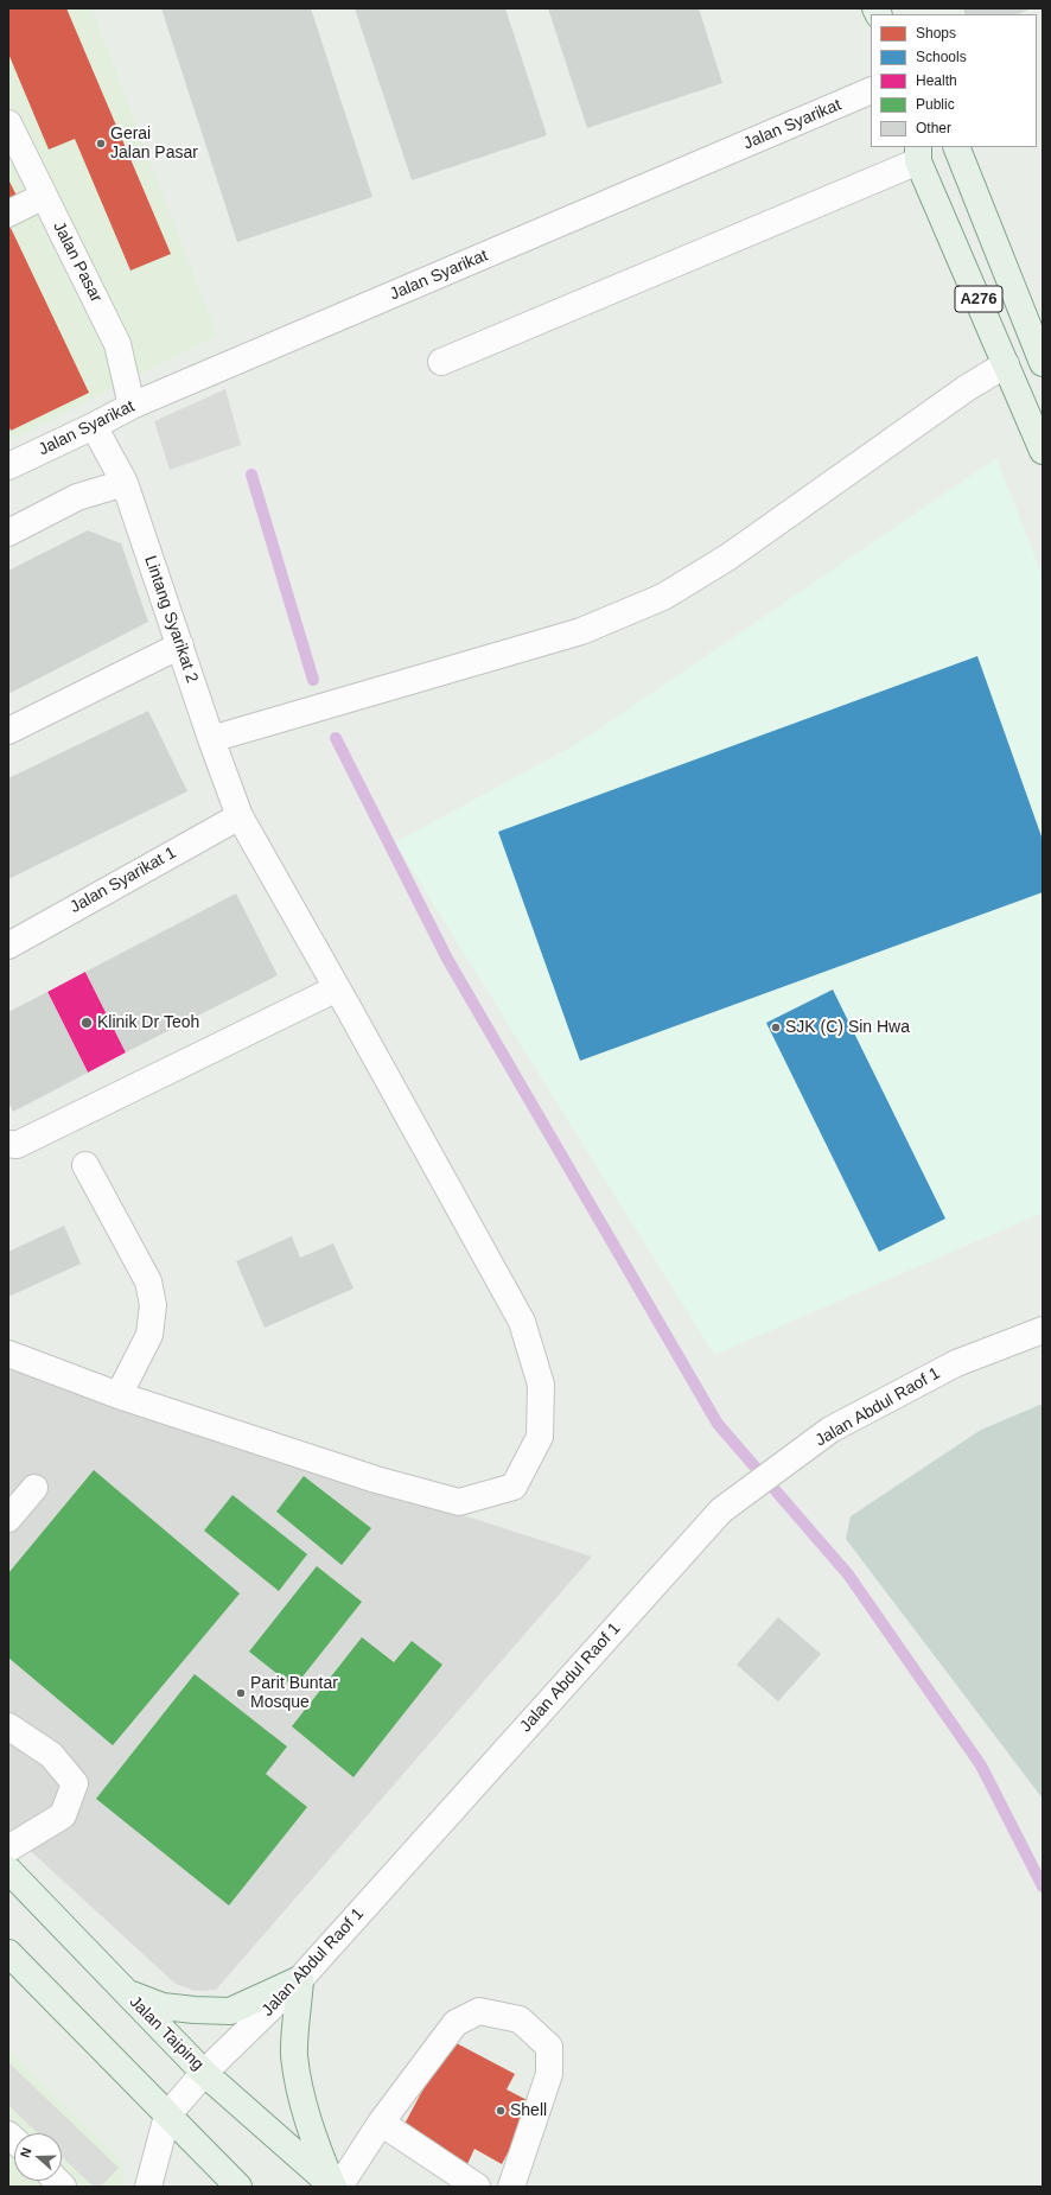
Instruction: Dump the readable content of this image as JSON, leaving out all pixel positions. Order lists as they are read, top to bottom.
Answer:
{
  "streets": {
    "main road": ["A276", "Jalan Taiping"],
    "street": [
      "Jalan Syarikat",
      "Jalan Pasar",
      "Lintang Syarikat 2",
      "Jalan Syarikat 1",
      "Jalan Abdul Raof 1"
    ]
  },
  "crossings": [
    ["Jalan Syarikat", "Jalan Pasar"],
    ["Jalan Syarikat", "Lintang Syarikat 2"],
    ["Lintang Syarikat 2", "Jalan Syarikat 1"],
    ["Jalan Abdul Raof 1", "Jalan Taiping"]
  ],
  "places": [
    "Gerai Jalan Pasar",
    "Klinik Dr Teoh",
    "SJK (C) Sin Hwa",
    "Parit Buntar Mosque",
    "Shell"
  ],
  "legend": [
    "Shops",
    "Schools",
    "Health",
    "Public",
    "Other"
  ],
  "north": "left"
}
